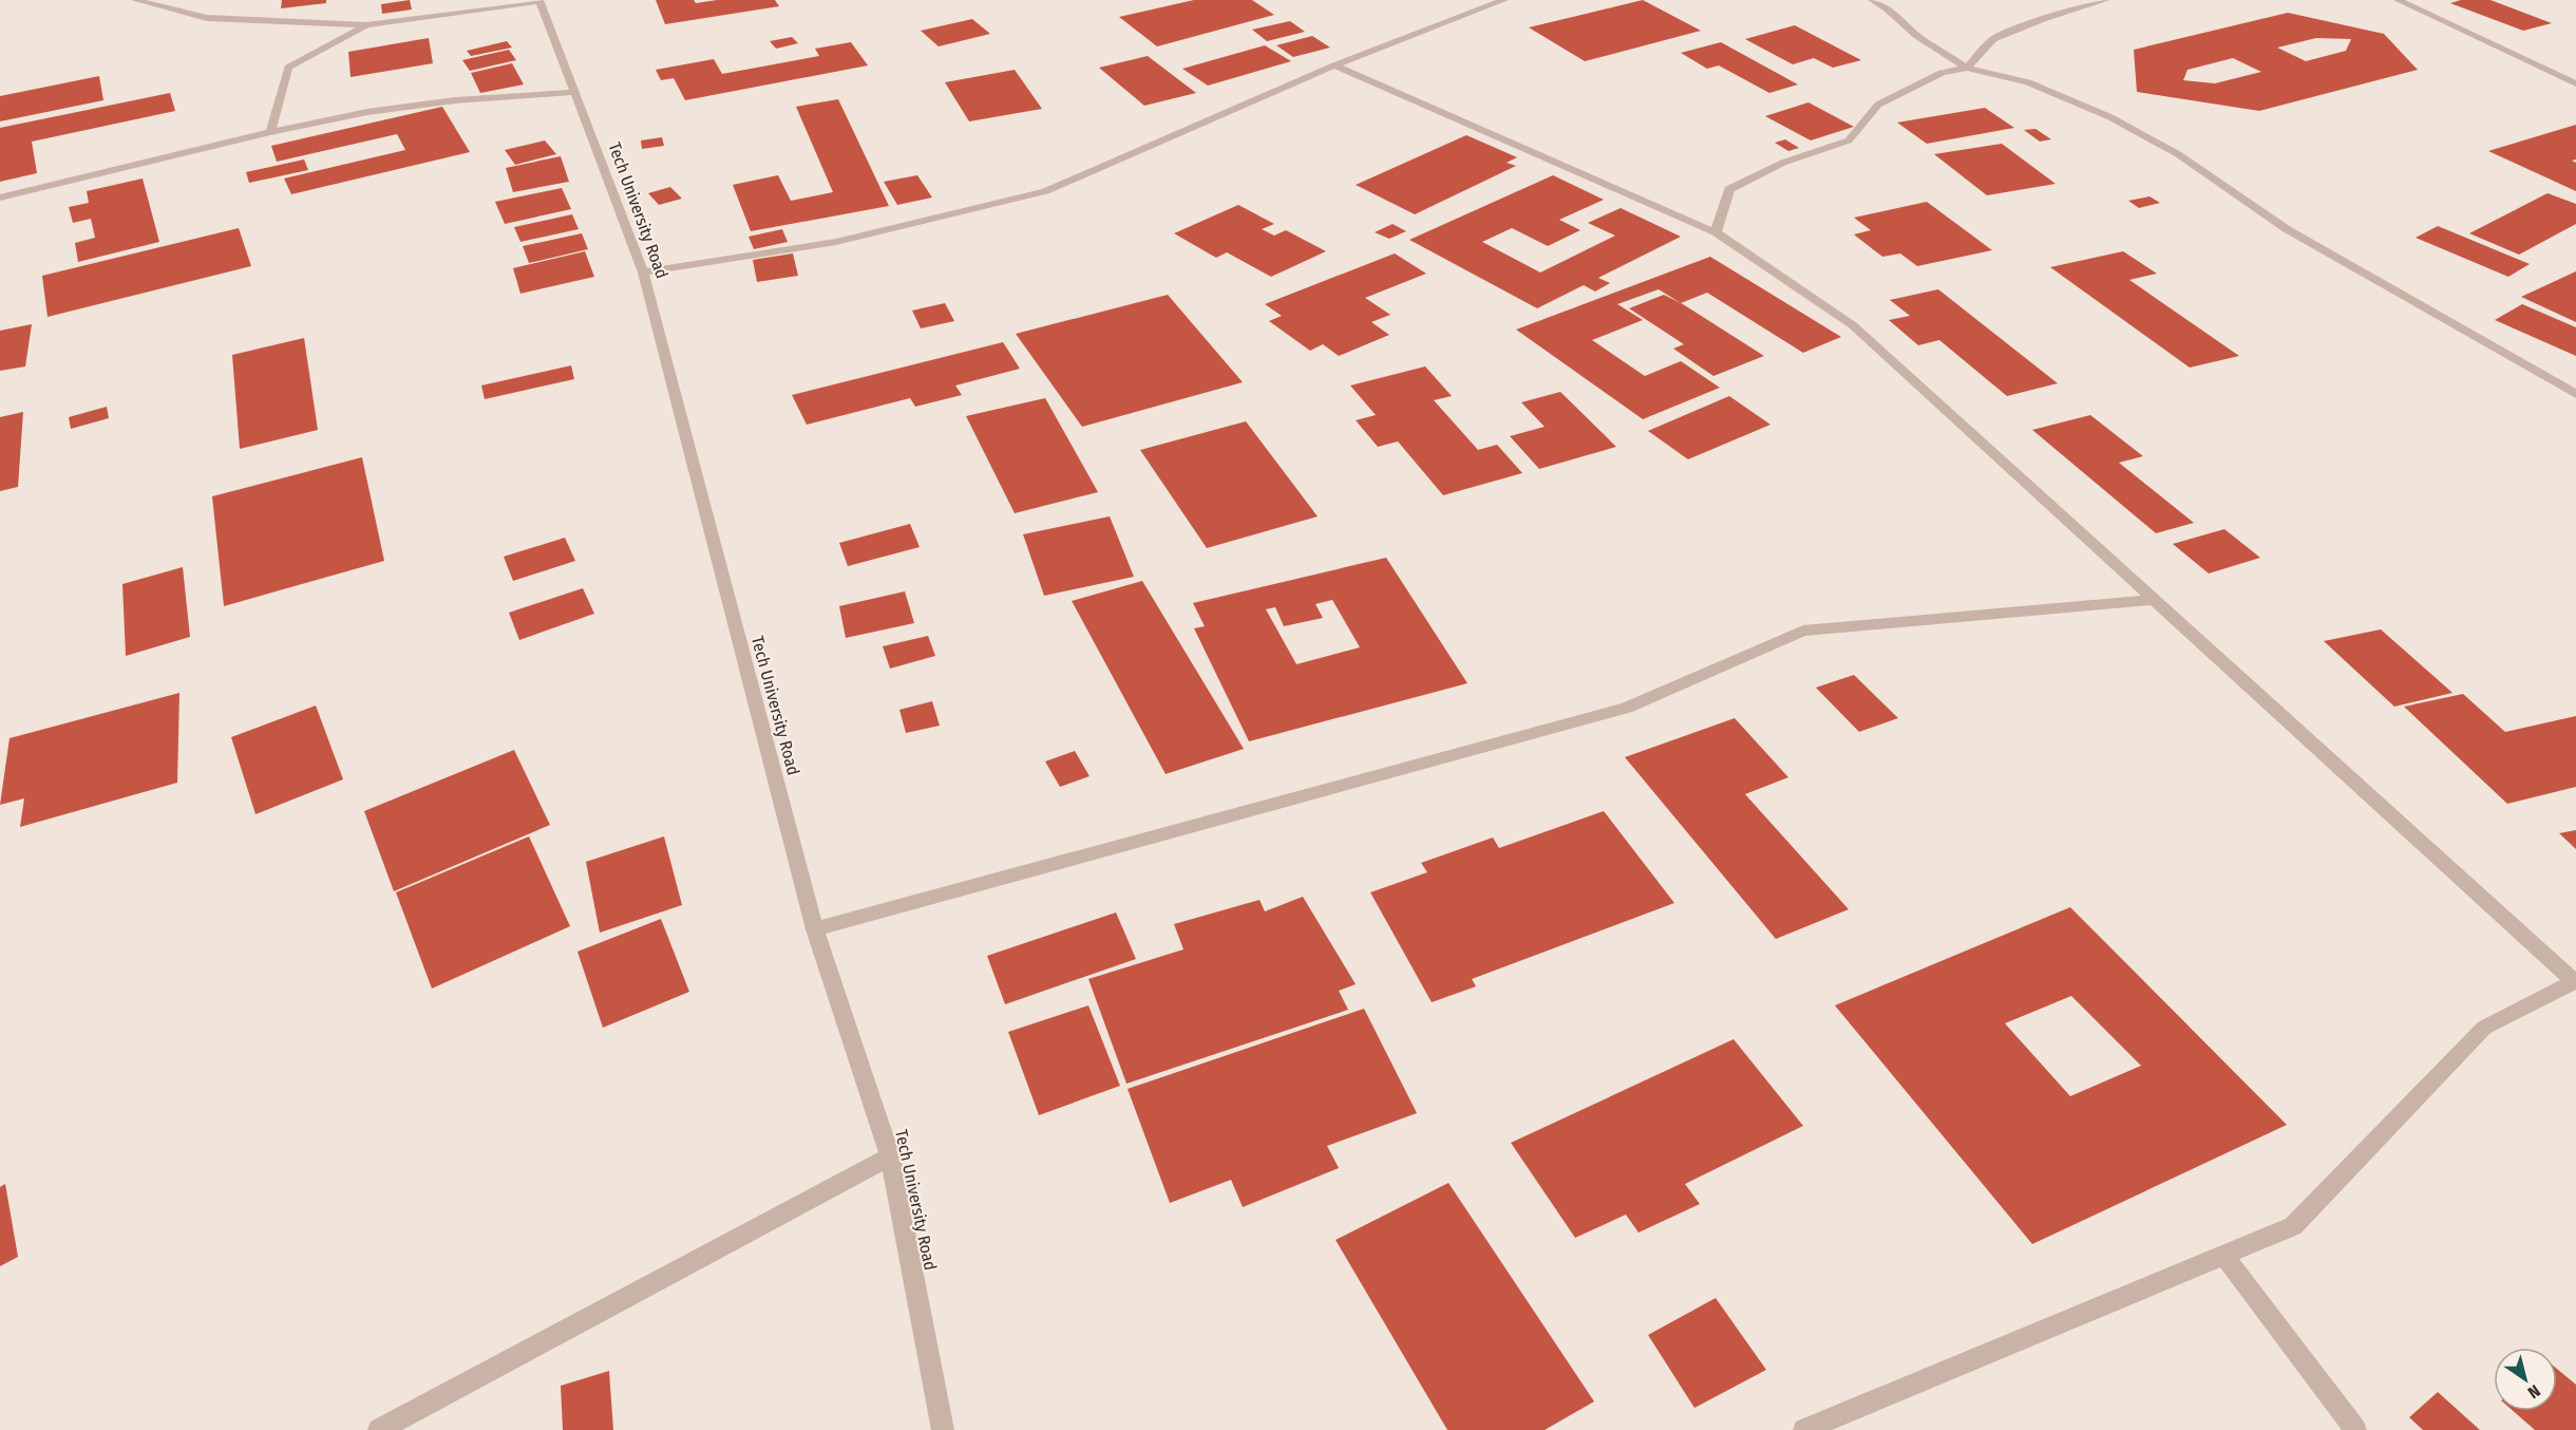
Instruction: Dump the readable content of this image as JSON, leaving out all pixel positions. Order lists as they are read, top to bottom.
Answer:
{
  "streets": {
    "street": ["Tech University Road"]
  },
  "north": "bottom right"
}
